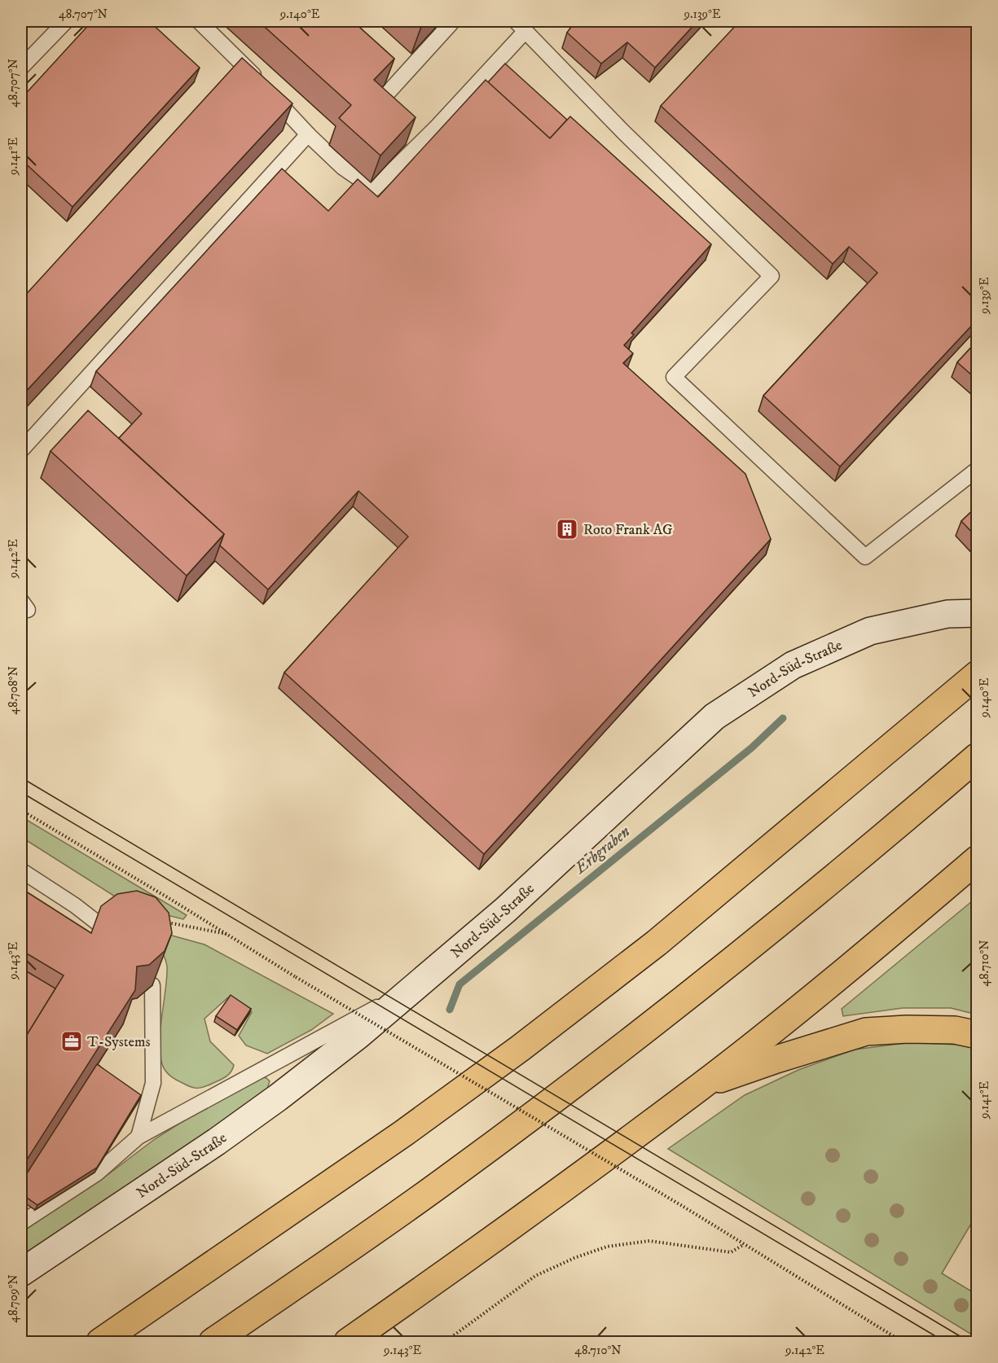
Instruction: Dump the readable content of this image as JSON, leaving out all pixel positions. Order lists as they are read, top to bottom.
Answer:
{
  "streets": {
    "main road": ["Nord-Süd-Straße"]
  },
  "water": ["Erbgraben"],
  "places": {
    "building": ["Roto Frank AG"],
    "office": ["T-Systems"]
  },
  "coordinates": [
    "48.707°N",
    "9.140°E",
    "9.139°E",
    "9.141°E",
    "9.142°E",
    "48.708°N",
    "9.143°E",
    "48.710°N",
    "48.709°N"
  ]
}
